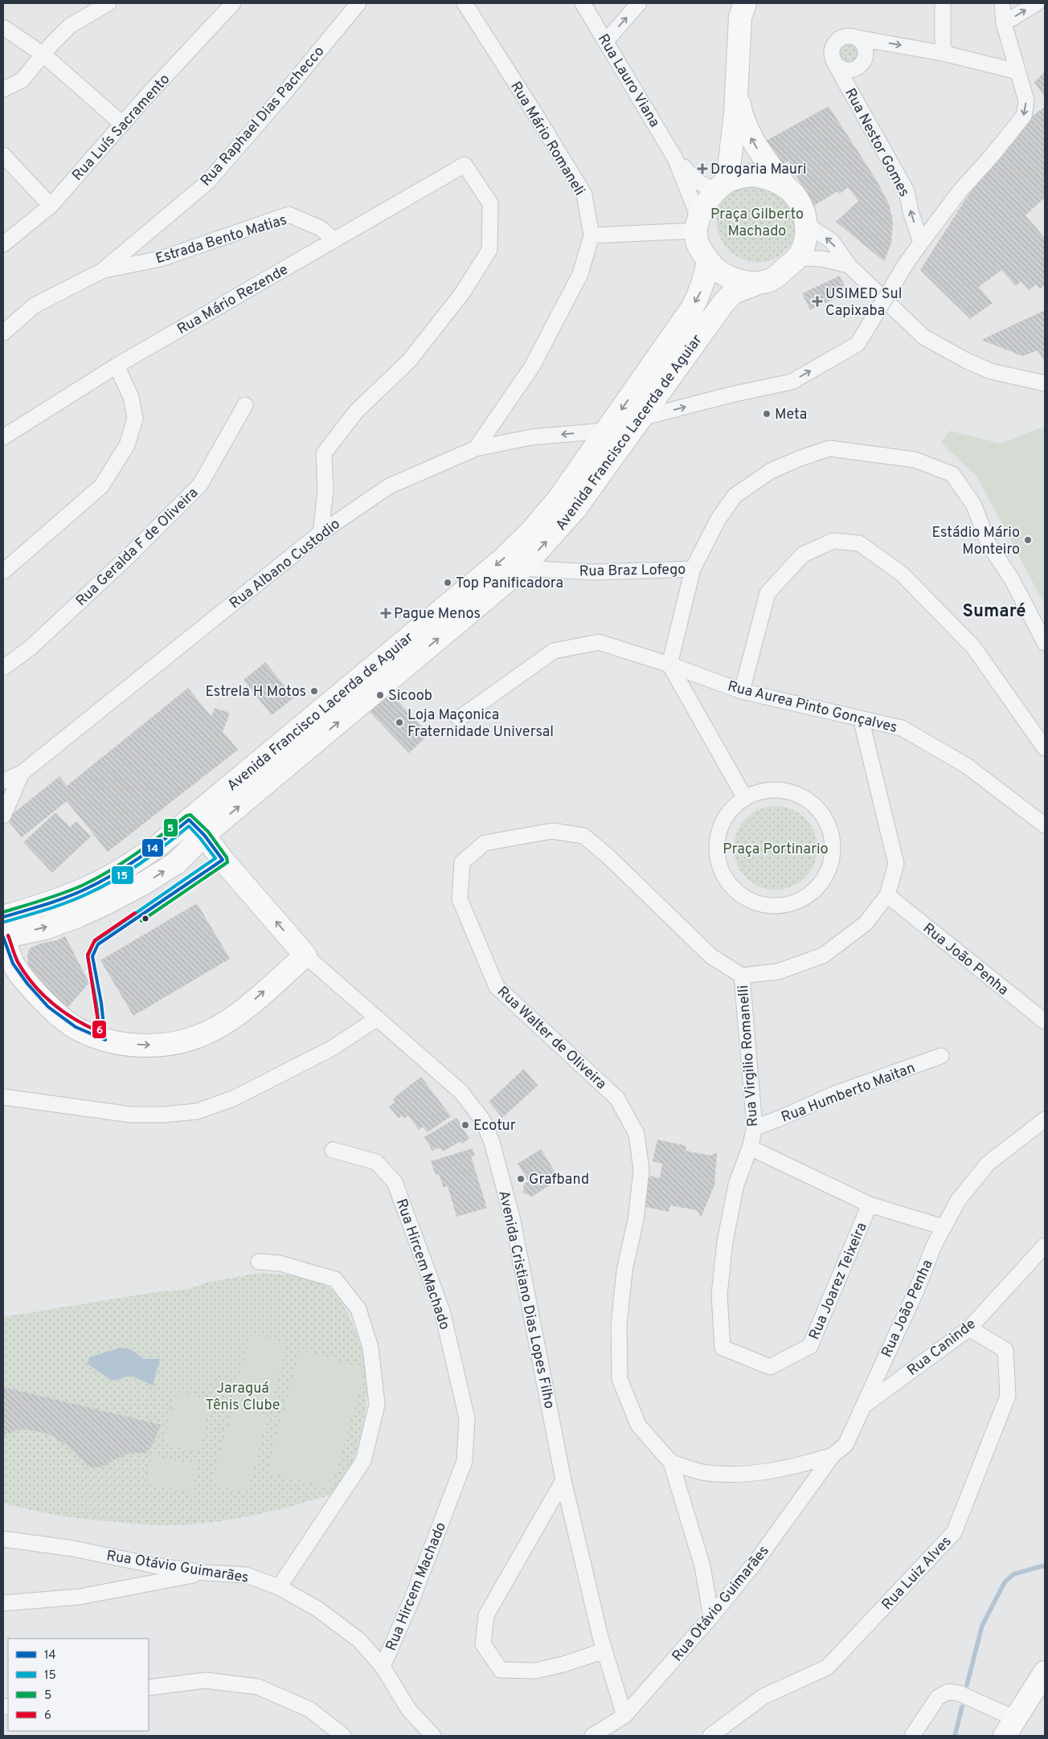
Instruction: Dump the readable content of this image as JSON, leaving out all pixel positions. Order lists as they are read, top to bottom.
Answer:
{
  "streets": {
    "main road": ["Avenida Francisco Lacerda de Aguiar"],
    "street": [
      "Rua Lauro Viana",
      "Rua Raphael Dias Pachecco",
      "Rua Luís Sacramento",
      "Rua Mário Romaneli",
      "Rua Nestor Gomes",
      "Estrada Bento Matias",
      "Rua Mário Rezende",
      "Rua Geralda F de Oliveira",
      "Rua Albano Custodio",
      "Rua Braz Lofego",
      "Rua Aurea Pinto Gonçalves",
      "Rua João Penha",
      "Rua Walter de Oliveira",
      "Rua Virgilio Romanelli",
      "Rua Humberto Maitan",
      "Rua Hircem Machado",
      "Rua Joarez Teixeira",
      "Avenida Cristiano Dias Lopes Filho",
      "Rua Caninde",
      "Rua Otávio Guimarães",
      "Rua Luiz Alves"
    ]
  },
  "crossings": [
    ["Rua Lauro Viana", "Avenida Francisco Lacerda de Aguiar"],
    ["Rua Raphael Dias Pachecco", "Estrada Bento Matias"],
    ["Rua Mário Romaneli", "Rua Albano Custodio"],
    ["Estrada Bento Matias", "Rua Mário Rezende"],
    ["Rua Mário Rezende", "Rua Albano Custodio"],
    ["Avenida Francisco Lacerda de Aguiar", "Rua Albano Custodio"],
    ["Avenida Francisco Lacerda de Aguiar", "Rua Braz Lofego"],
    ["Rua Braz Lofego", "Rua Aurea Pinto Gonçalves"],
    ["Rua João Penha", "Rua Virgilio Romanelli"],
    ["Rua João Penha", "Rua Caninde"],
    ["Rua João Penha", "Rua Otávio Guimarães"],
    ["Rua Walter de Oliveira", "Rua Virgilio Romanelli"],
    ["Rua Walter de Oliveira", "Rua Otávio Guimarães"],
    ["Rua Virgilio Romanelli", "Rua Humberto Maitan"],
    ["Rua Virgilio Romanelli", "Rua Joarez Teixeira"],
    ["Rua Hircem Machado", "Rua Otávio Guimarães"],
    ["Avenida Cristiano Dias Lopes Filho", "Rua Otávio Guimarães"],
    ["Rua Caninde", "Rua Luiz Alves"]
  ],
  "districts": ["Sumaré"],
  "parks": ["Praça Gilberto Machado", "Praça Portinario", "Jaraguá Tênis Clube"],
  "places": {
    "health": ["Drogaria Mauri", "USIMED Sul Capixaba", "Pague Menos"],
    "other": [
      "Meta",
      "Estádio Mário Monteiro",
      "Top Panificadora",
      "Estrela H Motos",
      "Sicoob",
      "Loja Maçonica Fraternidade Universal",
      "Ecotur",
      "Grafband"
    ]
  },
  "lines": [
    "transit line 5",
    "transit line 14",
    "transit line 15",
    "transit line 6"
  ],
  "legend": [
    "14",
    "15",
    "5",
    "6"
  ]
}
